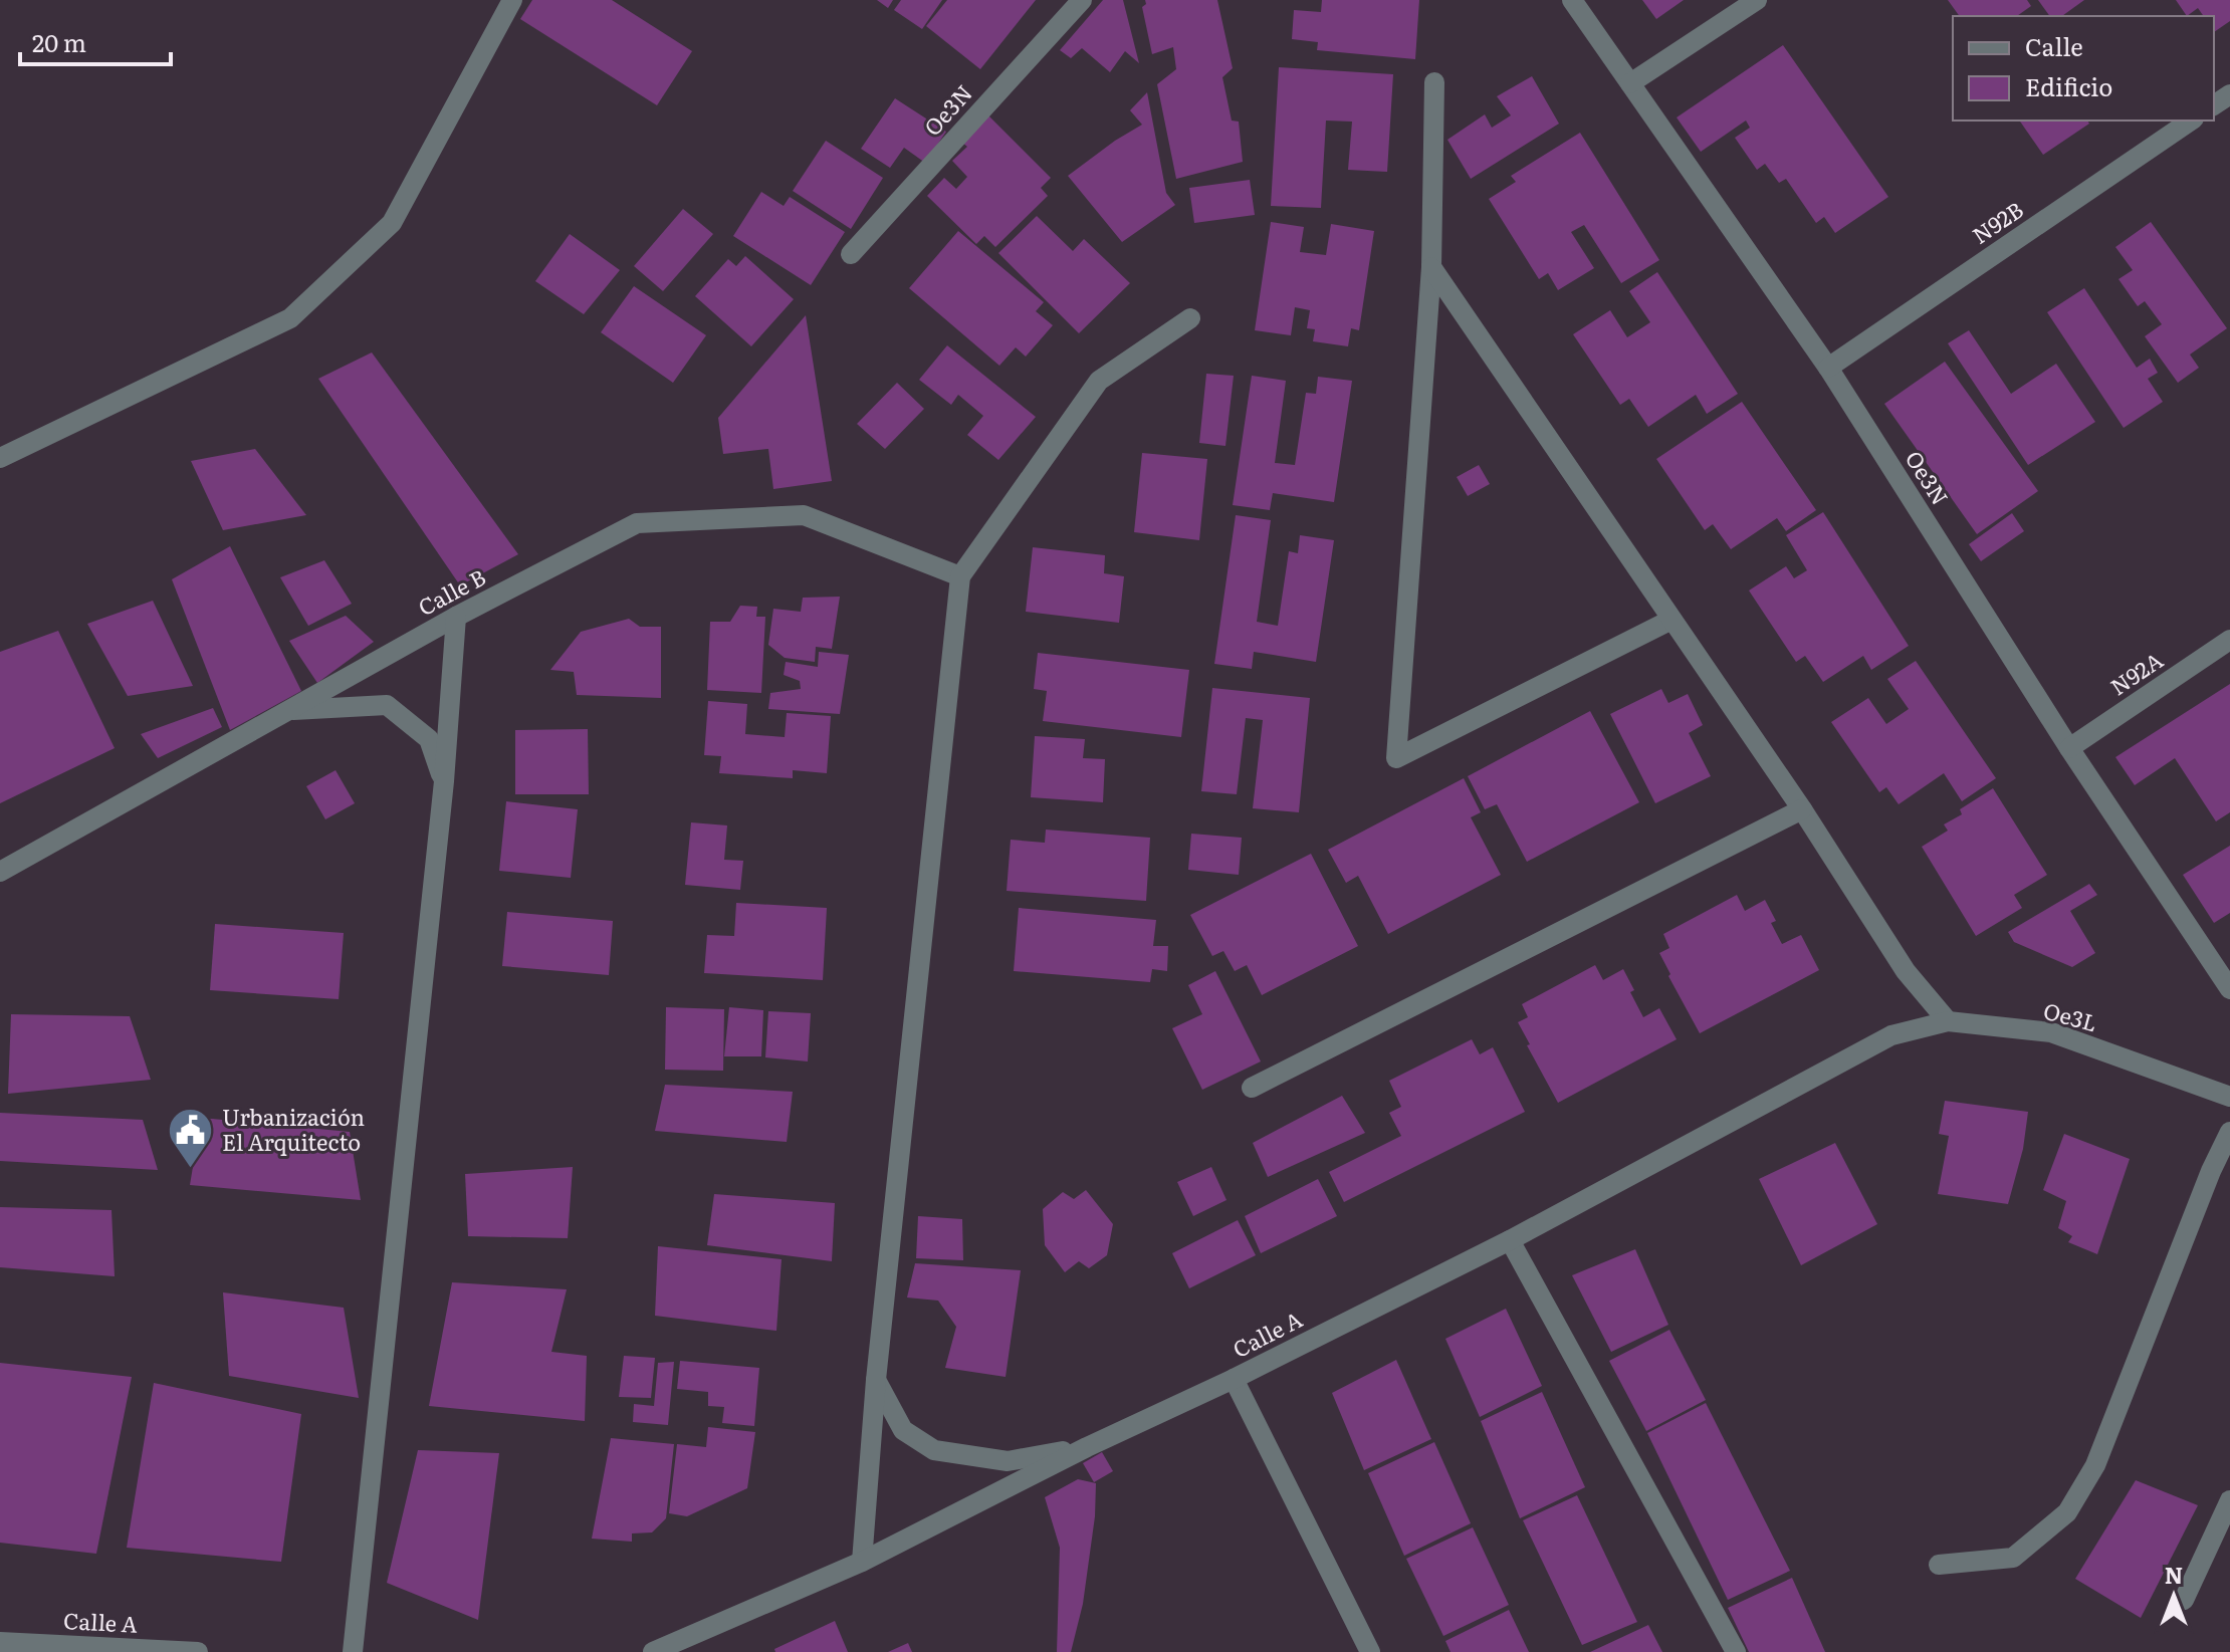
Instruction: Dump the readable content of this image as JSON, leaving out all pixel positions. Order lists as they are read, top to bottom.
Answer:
{
  "streets": {
    "street": [
      "Oe3N",
      "N92B",
      "Calle B",
      "N92A",
      "Oe3L",
      "Calle A"
    ]
  },
  "crossings": [
    ["Oe3N", "N92B"],
    ["Oe3N", "N92A"],
    ["Oe3L", "Calle A"]
  ],
  "places": {
    "public building": ["Urbanización El Arquitecto"]
  },
  "legend": ["Calle", "Edificio"],
  "scale_bar": "20 m",
  "north": "top"
}
